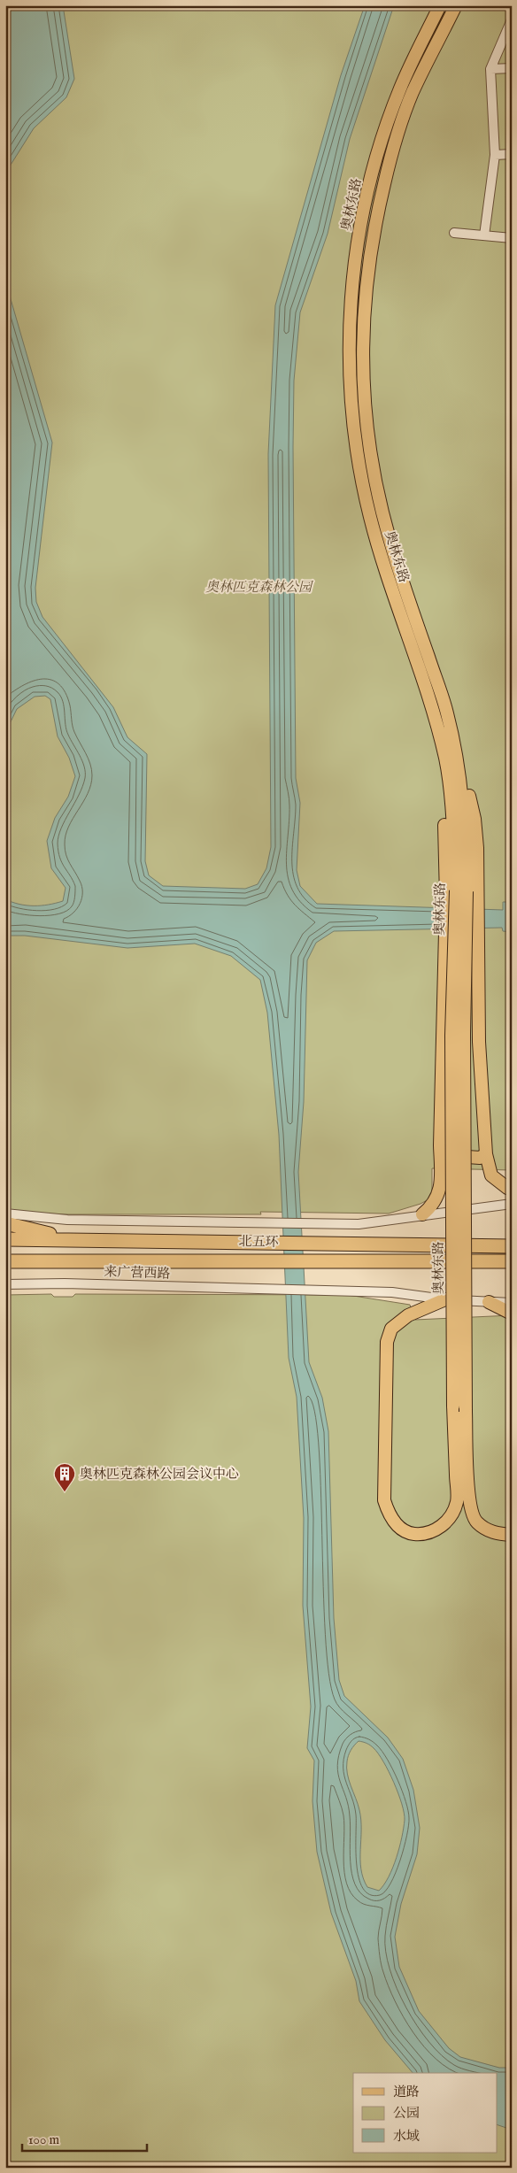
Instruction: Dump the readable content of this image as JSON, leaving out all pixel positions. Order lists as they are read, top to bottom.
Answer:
{
  "streets": {
    "highway": ["北五环"],
    "main road": ["奥林东路"],
    "street": ["来广营西路"]
  },
  "crossings": [
    ["奥林东路", "来广营西路"]
  ],
  "parks": ["奥林匹克森林公园"],
  "places": {
    "building": ["奥林匹克森林公园会议中心"]
  },
  "legend": ["道路", "公园", "水域"],
  "scale_bar": "100 m"
}
